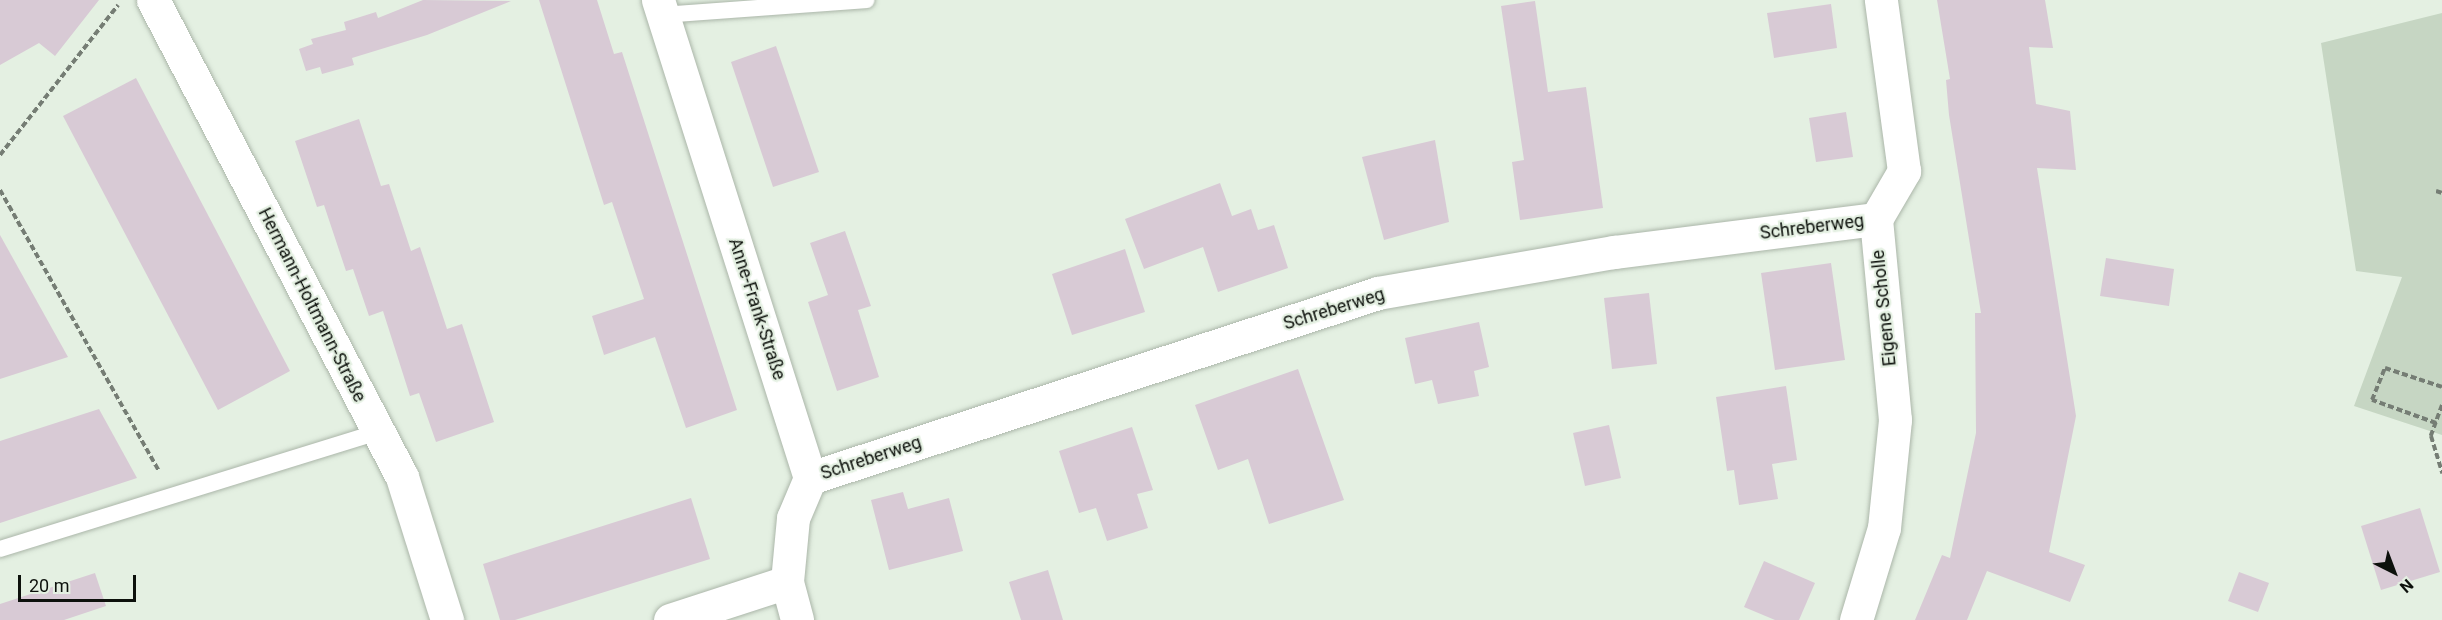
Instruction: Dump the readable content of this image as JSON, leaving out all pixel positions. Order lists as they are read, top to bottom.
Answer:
{
  "streets": {
    "street": [
      "Schreberweg",
      "Hermann-Holtmann-Straße",
      "Eigene Scholle",
      "Anne-Frank-Straße"
    ]
  },
  "crossings": [
    ["Schreberweg", "Eigene Scholle"],
    ["Schreberweg", "Anne-Frank-Straße"]
  ],
  "scale_bar": "20 m",
  "north": "bottom right"
}
